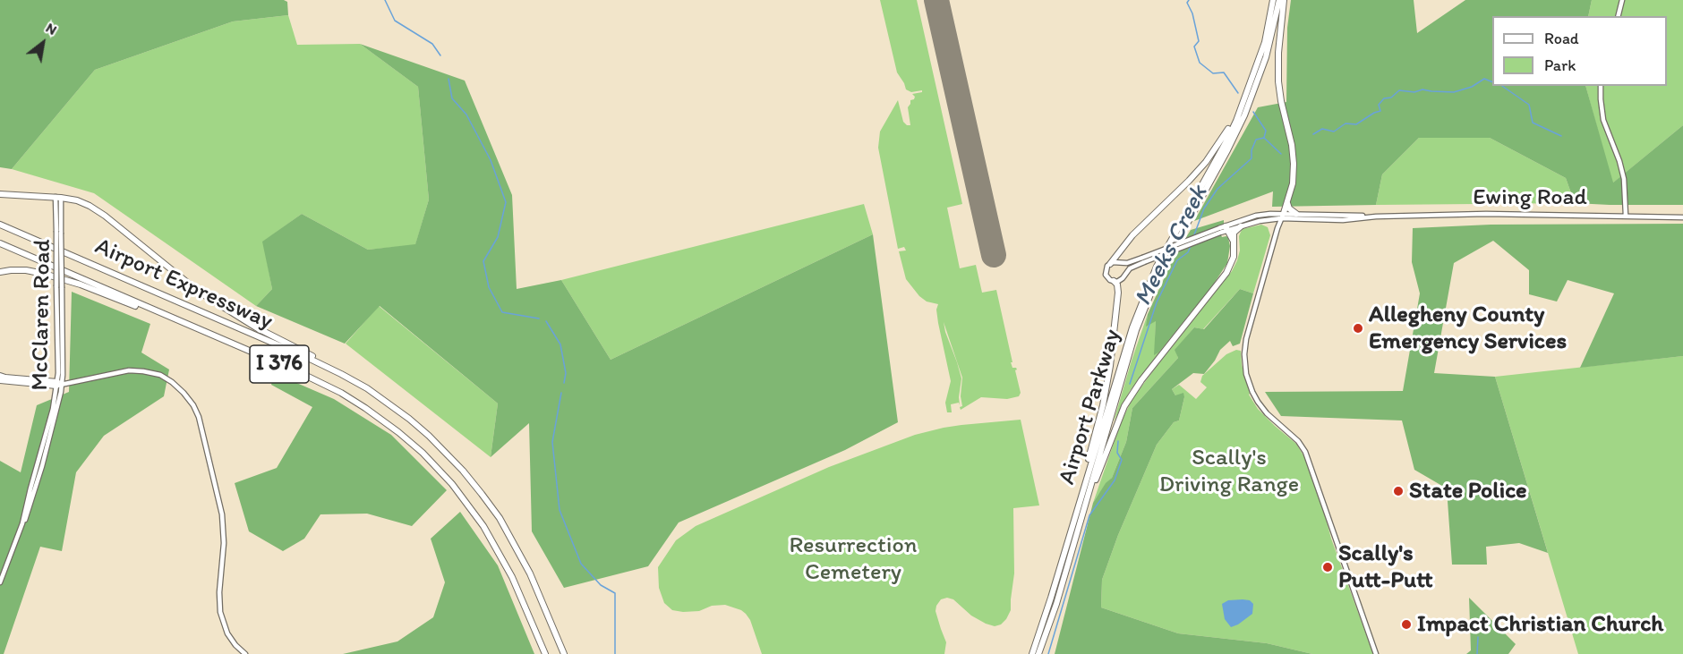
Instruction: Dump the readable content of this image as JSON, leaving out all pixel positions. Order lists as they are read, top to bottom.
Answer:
{
  "streets": {
    "highway": ["Airport Expressway", "I 376", "Airport Parkway"],
    "street": ["Ewing Road", "McClaren Road"]
  },
  "water": ["Meeks Creek"],
  "parks": ["Scally's Driving Range", "Resurrection Cemetery"],
  "places": [
    "Allegheny County Emergency Services",
    "State Police",
    "Scally's Putt-Putt",
    "Impact Christian Church"
  ],
  "legend": ["Road", "Park"],
  "north": "top right"
}
